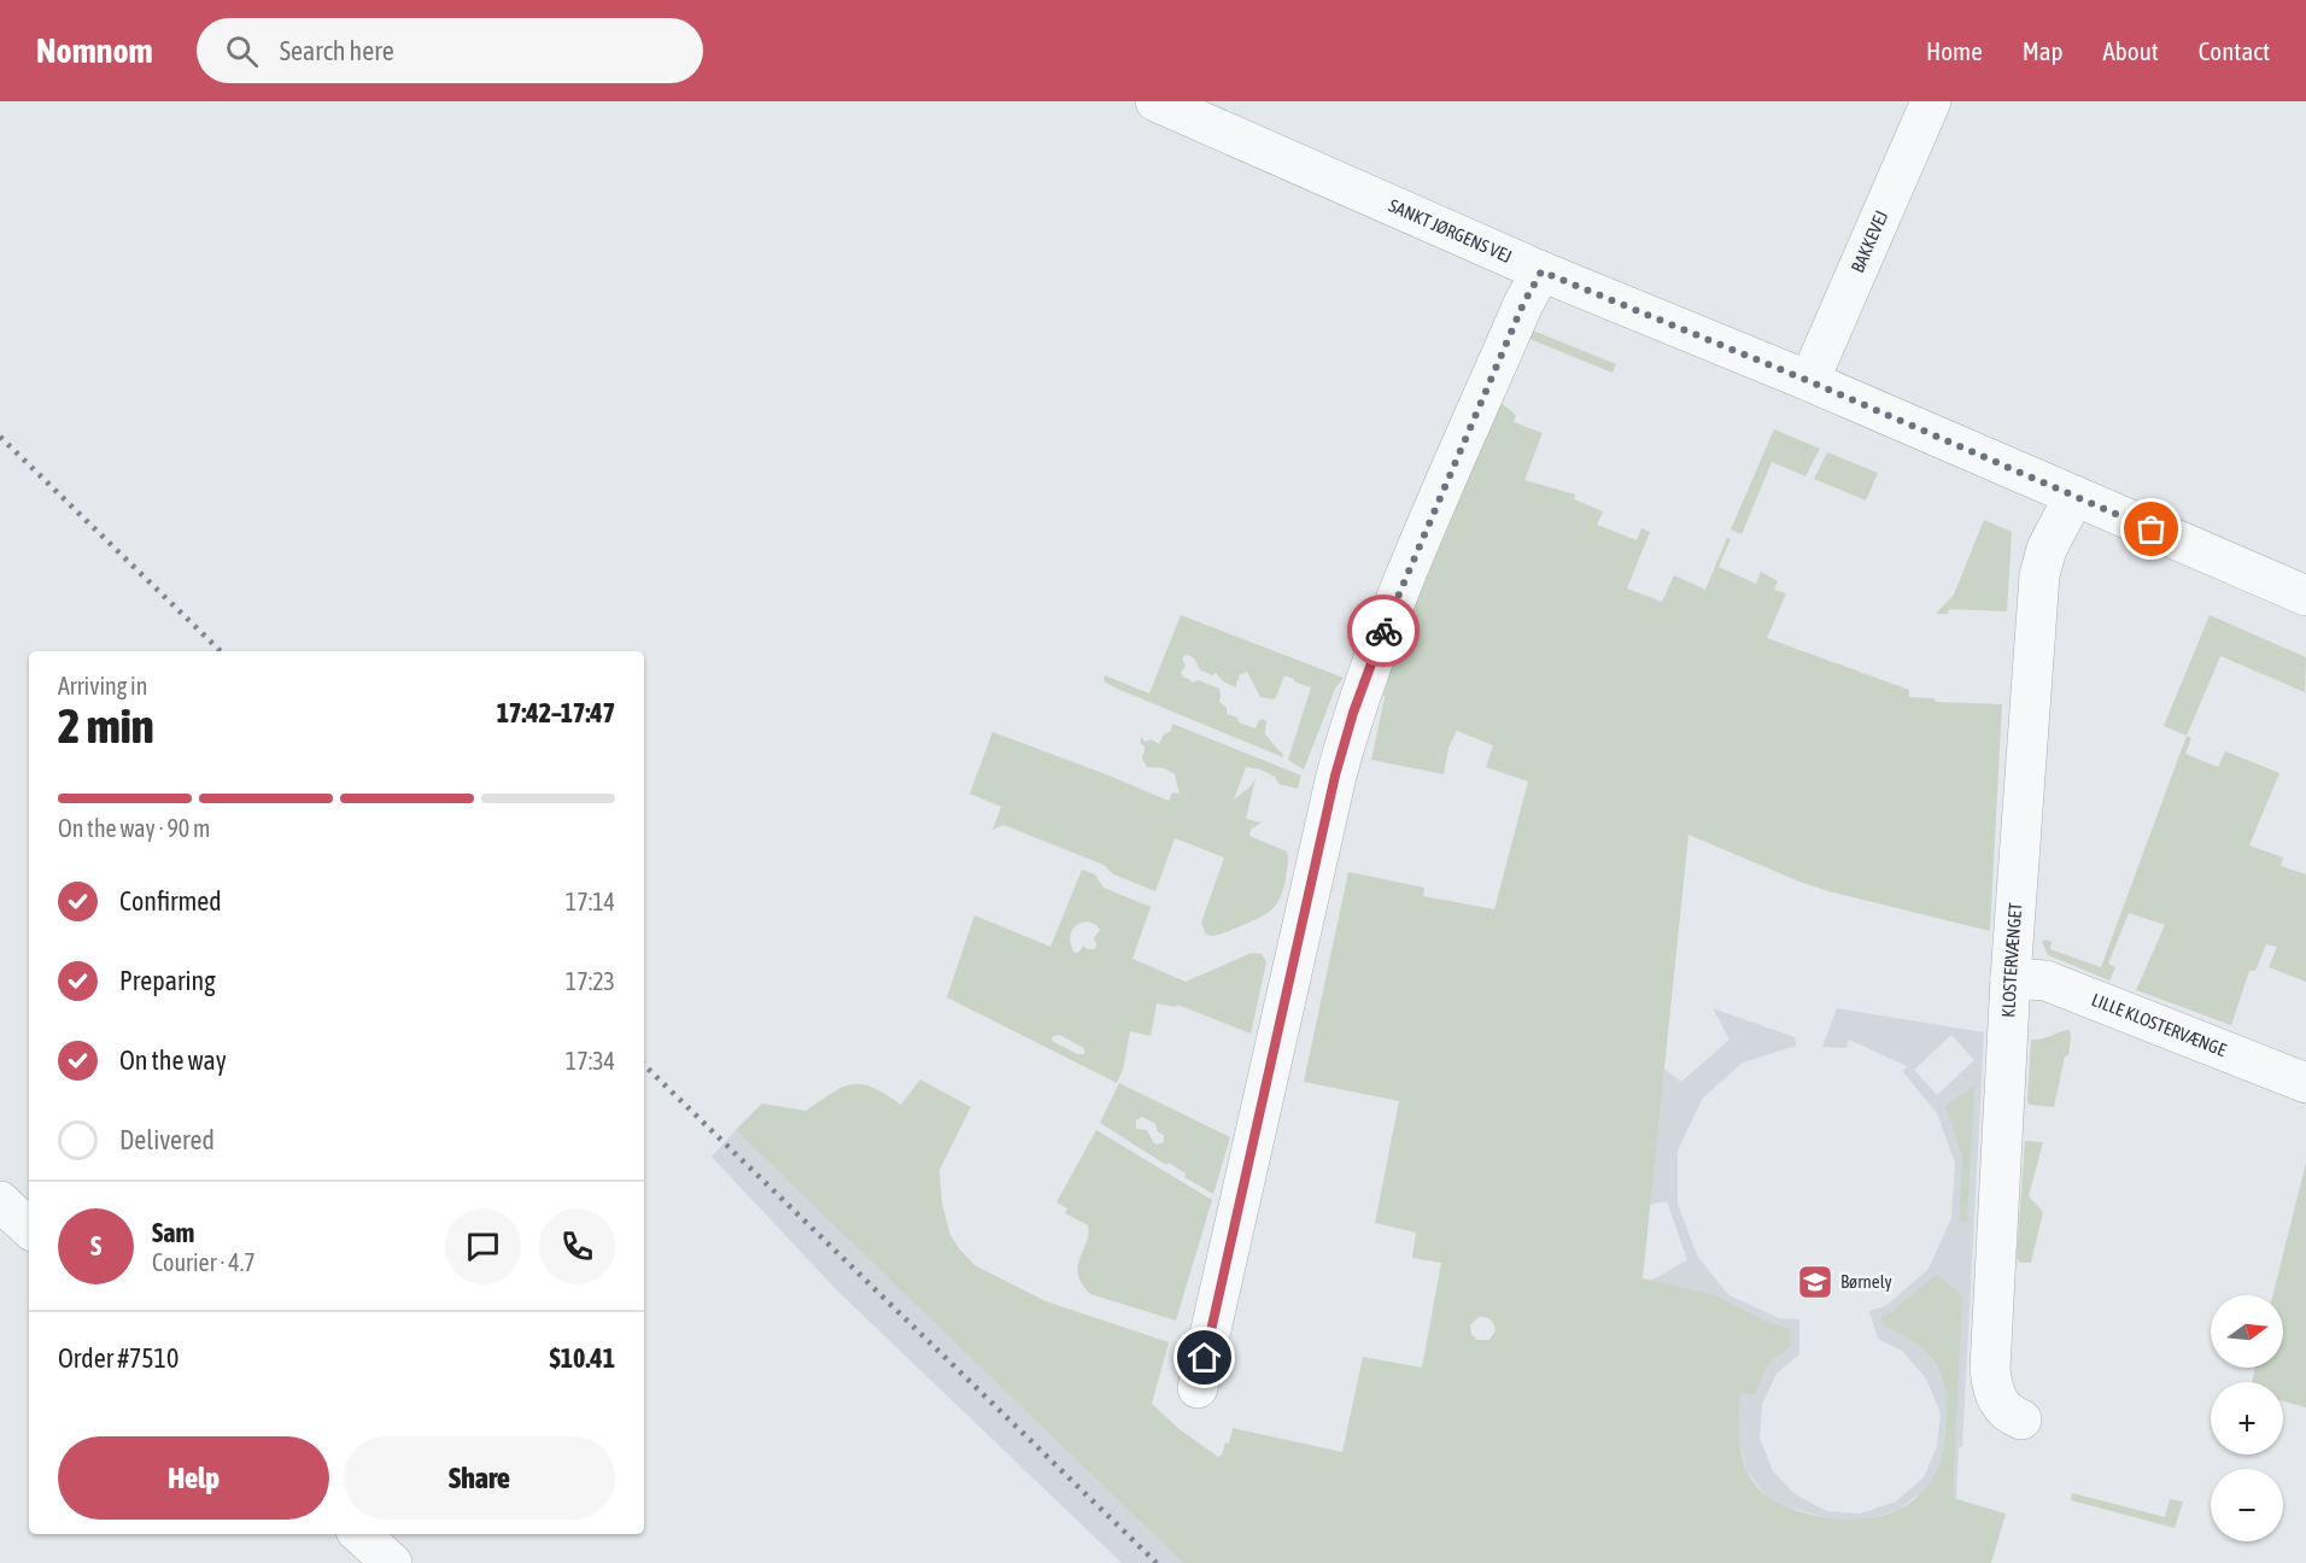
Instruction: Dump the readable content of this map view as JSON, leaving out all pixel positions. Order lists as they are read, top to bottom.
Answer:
{
  "streets": {
    "street": [
      "SANKT JØRGENS VEJ",
      "BAKKEVEJ",
      "KLOSTERVÆNGET",
      "LILLE KLOSTERVÆNGE"
    ]
  },
  "crossings": [
    ["SANKT JØRGENS VEJ", "BAKKEVEJ"],
    ["SANKT JØRGENS VEJ", "KLOSTERVÆNGET"],
    ["KLOSTERVÆNGET", "LILLE KLOSTERVÆNGE"]
  ],
  "places": {
    "school or university": ["Børnely"]
  },
  "north": "right",
  "page": {
    "header": "Nomnom",
    "search": "Search here",
    "nav": [
      "Home",
      "Map",
      "About",
      "Contact"
    ],
    "heading": ["2 min", "Arriving in", "17:42–17:47"],
    "panel": [
      "Sam",
      "Courier · 4.7",
      "Order #7510",
      "$10.41"
    ],
    "bar": "On the way · 90 m",
    "list": [
      ["Confirmed", "17:14"],
      ["Preparing", "17:23"],
      ["On the way", "17:34"],
      "Delivered"
    ],
    "round": "S",
    "map_buttons": ["+", "−"],
    "buttons": ["Help", "Share"]
  }
}
